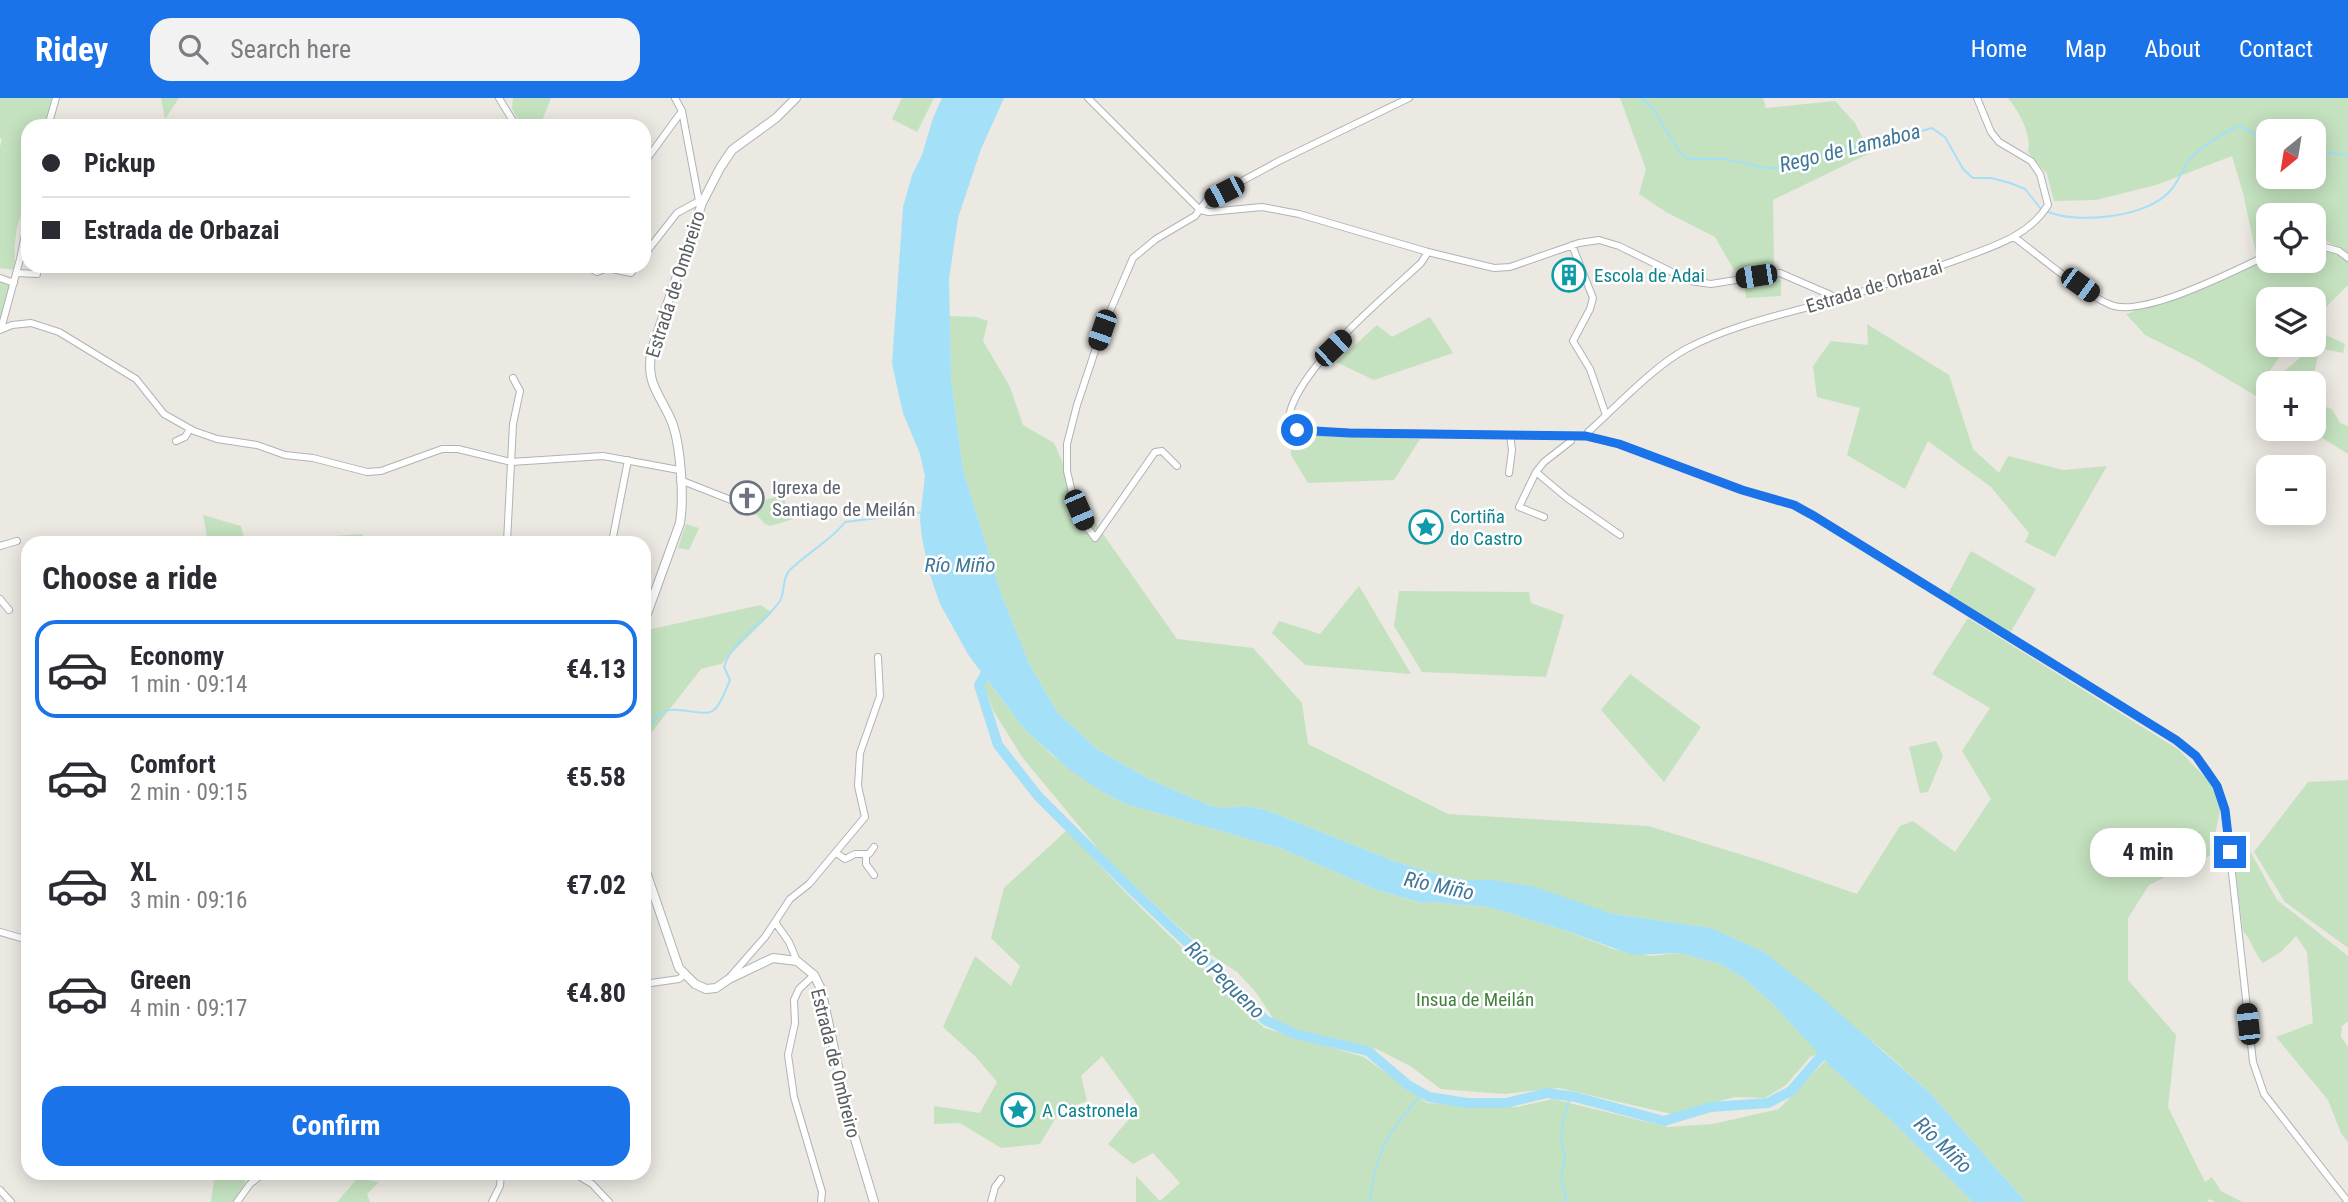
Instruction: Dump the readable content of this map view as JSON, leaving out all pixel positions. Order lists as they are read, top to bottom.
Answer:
{
  "streets": {
    "street": ["Estrada de Ombreiro", "Estrada de Orbazai"]
  },
  "water": ["Rego de Lamaboa", "Río Miño", "Río Pequeno"],
  "parks": ["Insua de Meilán"],
  "places": {
    "building": ["Escola de Adai"],
    "church": ["Igrexa de Santiago de Meilán"],
    "place": ["Cortiña do Castro", "A Castronela"]
  },
  "north": "bottom left",
  "page": {
    "header": "Ridey",
    "search": "Search here",
    "nav": [
      "Home",
      "Map",
      "About",
      "Contact"
    ],
    "map_buttons": ["+", "−"],
    "banner": ["Pickup", "Estrada de Orbazai"],
    "heading": "Choose a ride",
    "list": [
      {
        "name": "Economy",
        "note": "1 min · 09:14",
        "value": "€4.13"
      },
      {
        "name": "Comfort",
        "note": "2 min · 09:15",
        "value": "€5.58"
      },
      {
        "name": "XL",
        "note": "3 min · 09:16",
        "value": "€7.02"
      },
      {
        "name": "Green",
        "note": "4 min · 09:17",
        "value": "€4.80"
      }
    ],
    "bubble": "4 min",
    "buttons": "Confirm"
  }
}
